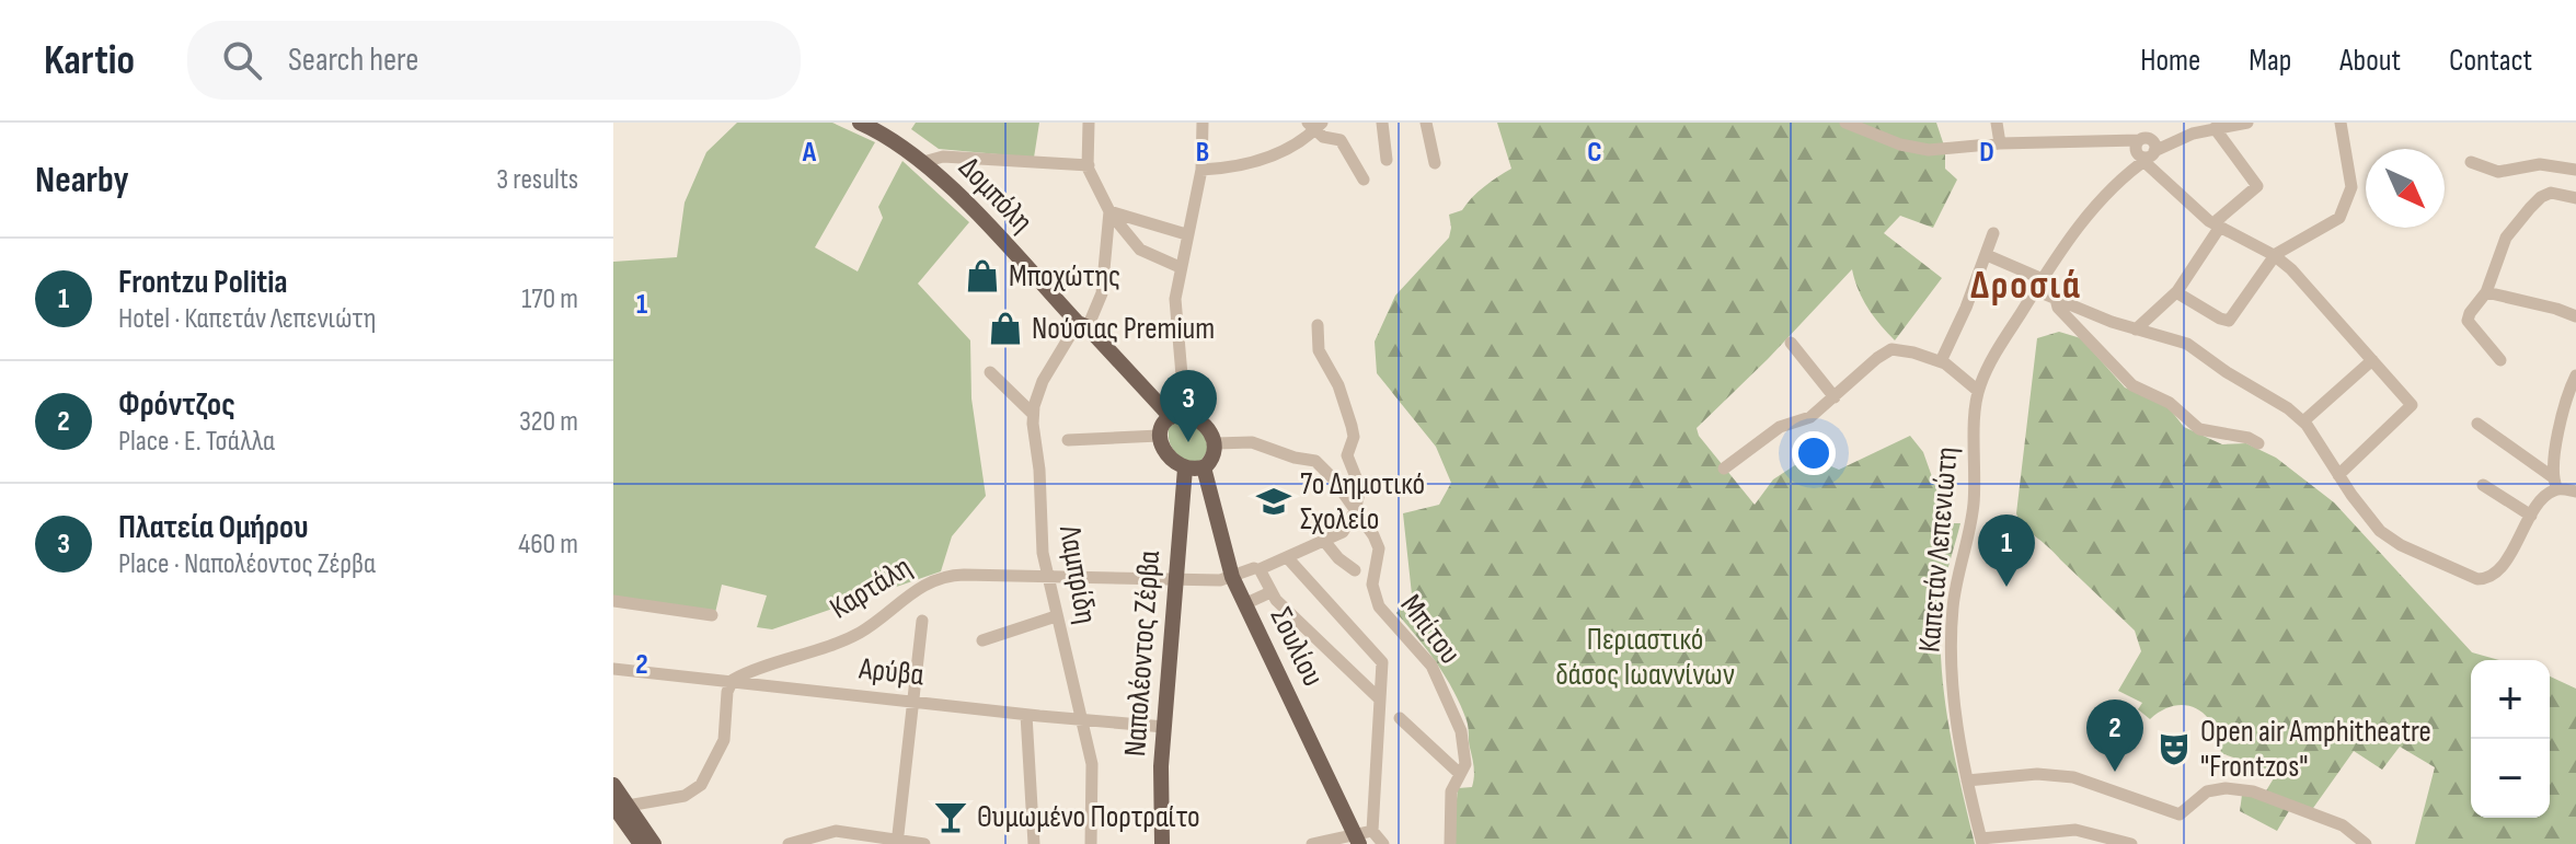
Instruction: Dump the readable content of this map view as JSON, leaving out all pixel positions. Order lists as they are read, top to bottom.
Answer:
{
  "streets": {
    "main road": ["Δομπόλη", "Σουλίου", "Ναπολέοντος Ζέρβα"],
    "street": [
      "Καπετάν Λεπενιώτη",
      "Λαμπρίδη",
      "Καρτάλη",
      "Μπίτου",
      "Αρύβα"
    ]
  },
  "crossings": [
    ["Δομπόλη", "Λαμπρίδη"],
    ["Δομπόλη", "Μπίτου"],
    ["Δομπόλη", "Σουλίου"],
    ["Δομπόλη", "Ναπολέοντος Ζέρβα"],
    ["Λαμπρίδη", "Καρτάλη"],
    ["Λαμπρίδη", "Αρύβα"],
    ["Καρτάλη", "Σουλίου"],
    ["Καρτάλη", "Ναπολέοντος Ζέρβα"],
    ["Καρτάλη", "Αρύβα"],
    ["Μπίτου", "Σουλίου"],
    ["Μπίτου", "Ναπολέοντος Ζέρβα"],
    ["Σουλίου", "Ναπολέοντος Ζέρβα"],
    ["Ναπολέοντος Ζέρβα", "Αρύβα"]
  ],
  "districts": ["Δροσιά"],
  "parks": ["Περιαστικό δάσος Ιωαννίνων"],
  "places": {
    "shop": ["Μποχώτης", "Νούσιας Premium"],
    "school or university": ["7ο Δημοτικό Σχολείο"],
    "theatre": ["Open air Amphitheatre \"Frontzos\""],
    "bar": ["Θυμωμένο Πορτραίτο"]
  },
  "north": "bottom right",
  "page": {
    "header": "Kartio",
    "search": "Search here",
    "nav": [
      "Home",
      "Map",
      "About",
      "Contact"
    ],
    "heading": ["Nearby", "3 results"],
    "list": [
      {
        "mark": "1",
        "name": "Frontzu Politia",
        "note": "Hotel · Καπετάν Λεπενιώτη",
        "value": "170 m"
      },
      {
        "mark": "2",
        "name": "Φρόντζος",
        "note": "Place · Ε. Τσάλλα",
        "value": "320 m"
      },
      {
        "mark": "3",
        "name": "Πλατεία Ομήρου",
        "note": "Place · Ναπολέοντος Ζέρβα",
        "value": "460 m"
      }
    ],
    "pins": ["3", "1", "2"],
    "map_buttons": ["+", "−"]
  },
  "grid": {
    "columns": [
      "A",
      "B",
      "C",
      "D"
    ],
    "rows": ["1", "2"]
  }
}
